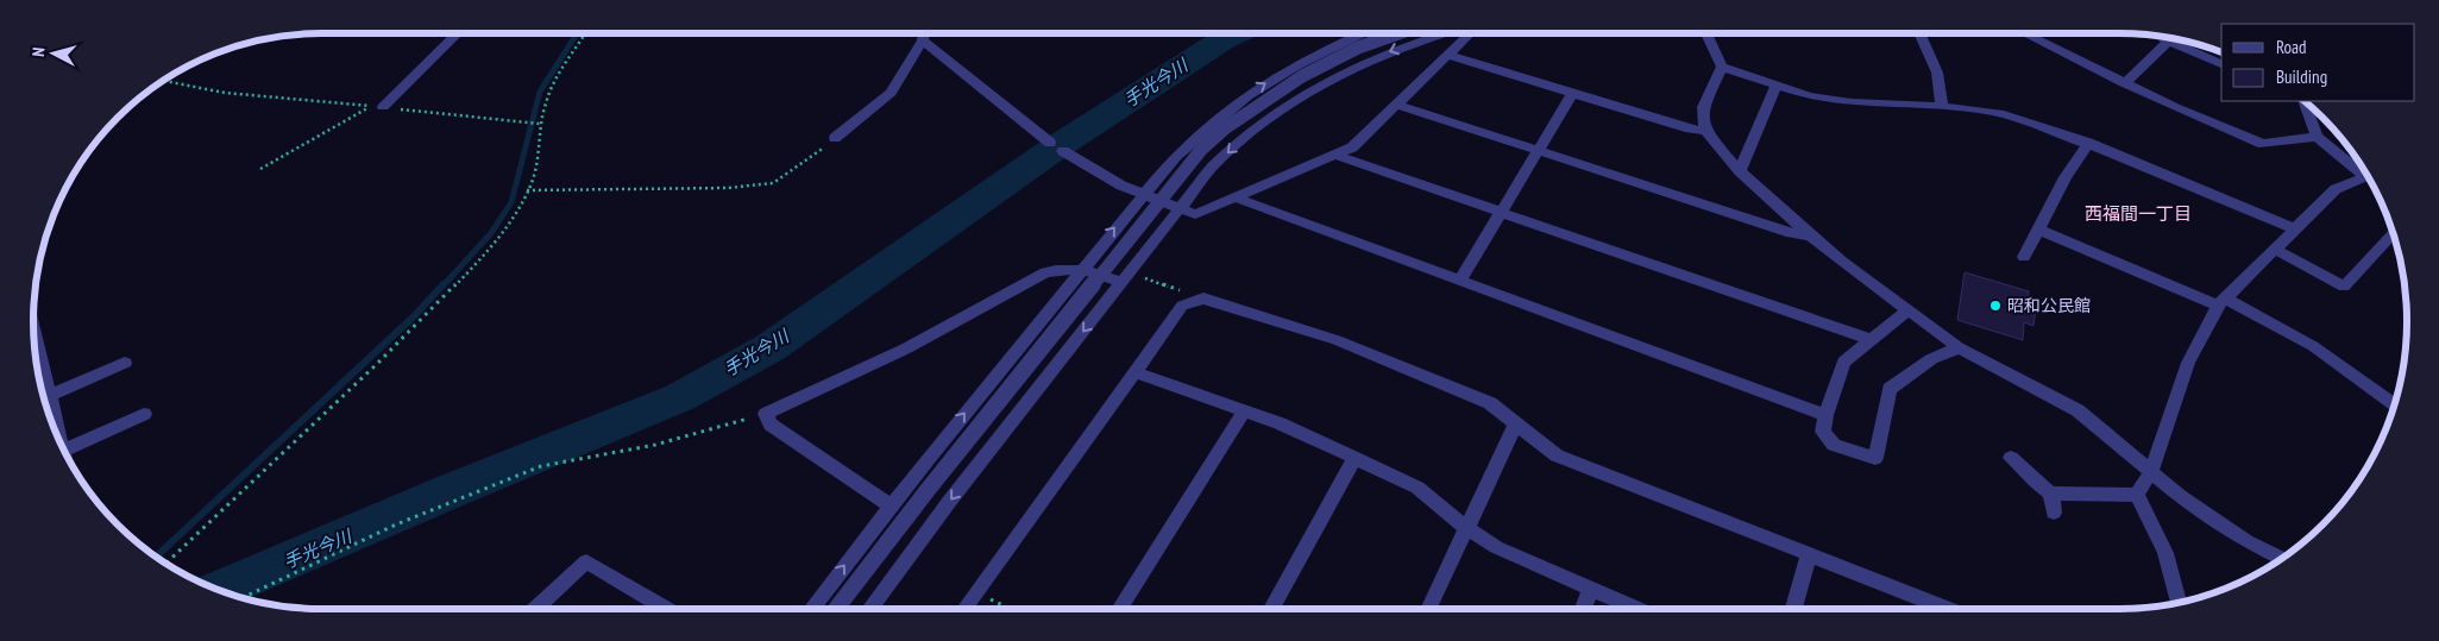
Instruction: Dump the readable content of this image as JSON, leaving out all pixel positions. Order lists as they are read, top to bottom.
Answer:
{
  "districts": ["西福間一丁目"],
  "water": ["手光今川"],
  "places": ["昭和公民館"],
  "legend": ["Road", "Building"],
  "north": "left"
}
